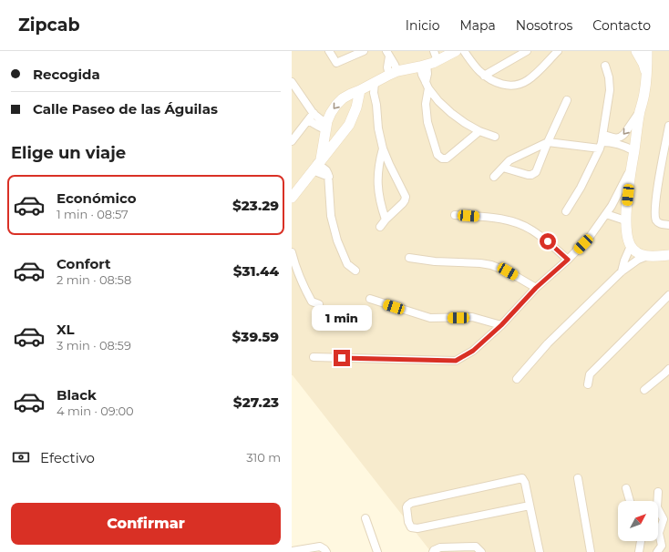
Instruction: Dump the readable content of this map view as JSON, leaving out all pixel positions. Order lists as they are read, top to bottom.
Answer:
{
  "north": "top right",
  "page": {
    "header": "Zipcab",
    "nav": [
      "Inicio",
      "Mapa",
      "Nosotros",
      "Contacto"
    ],
    "banner": ["Recogida", "Calle Paseo de las Águilas"],
    "heading": "Elige un viaje",
    "list": [
      {
        "name": "Económico",
        "note": "1 min · 08:57",
        "value": "$23.29"
      },
      {
        "name": "Confort",
        "note": "2 min · 08:58",
        "value": "$31.44"
      },
      {
        "name": "XL",
        "note": "3 min · 08:59",
        "value": "$39.59"
      },
      {
        "name": "Black",
        "note": "4 min · 09:00",
        "value": "$27.23"
      }
    ],
    "bubble": "1 min",
    "pay": ["Efectivo", "310 m"],
    "buttons": "Confirmar"
  }
}
